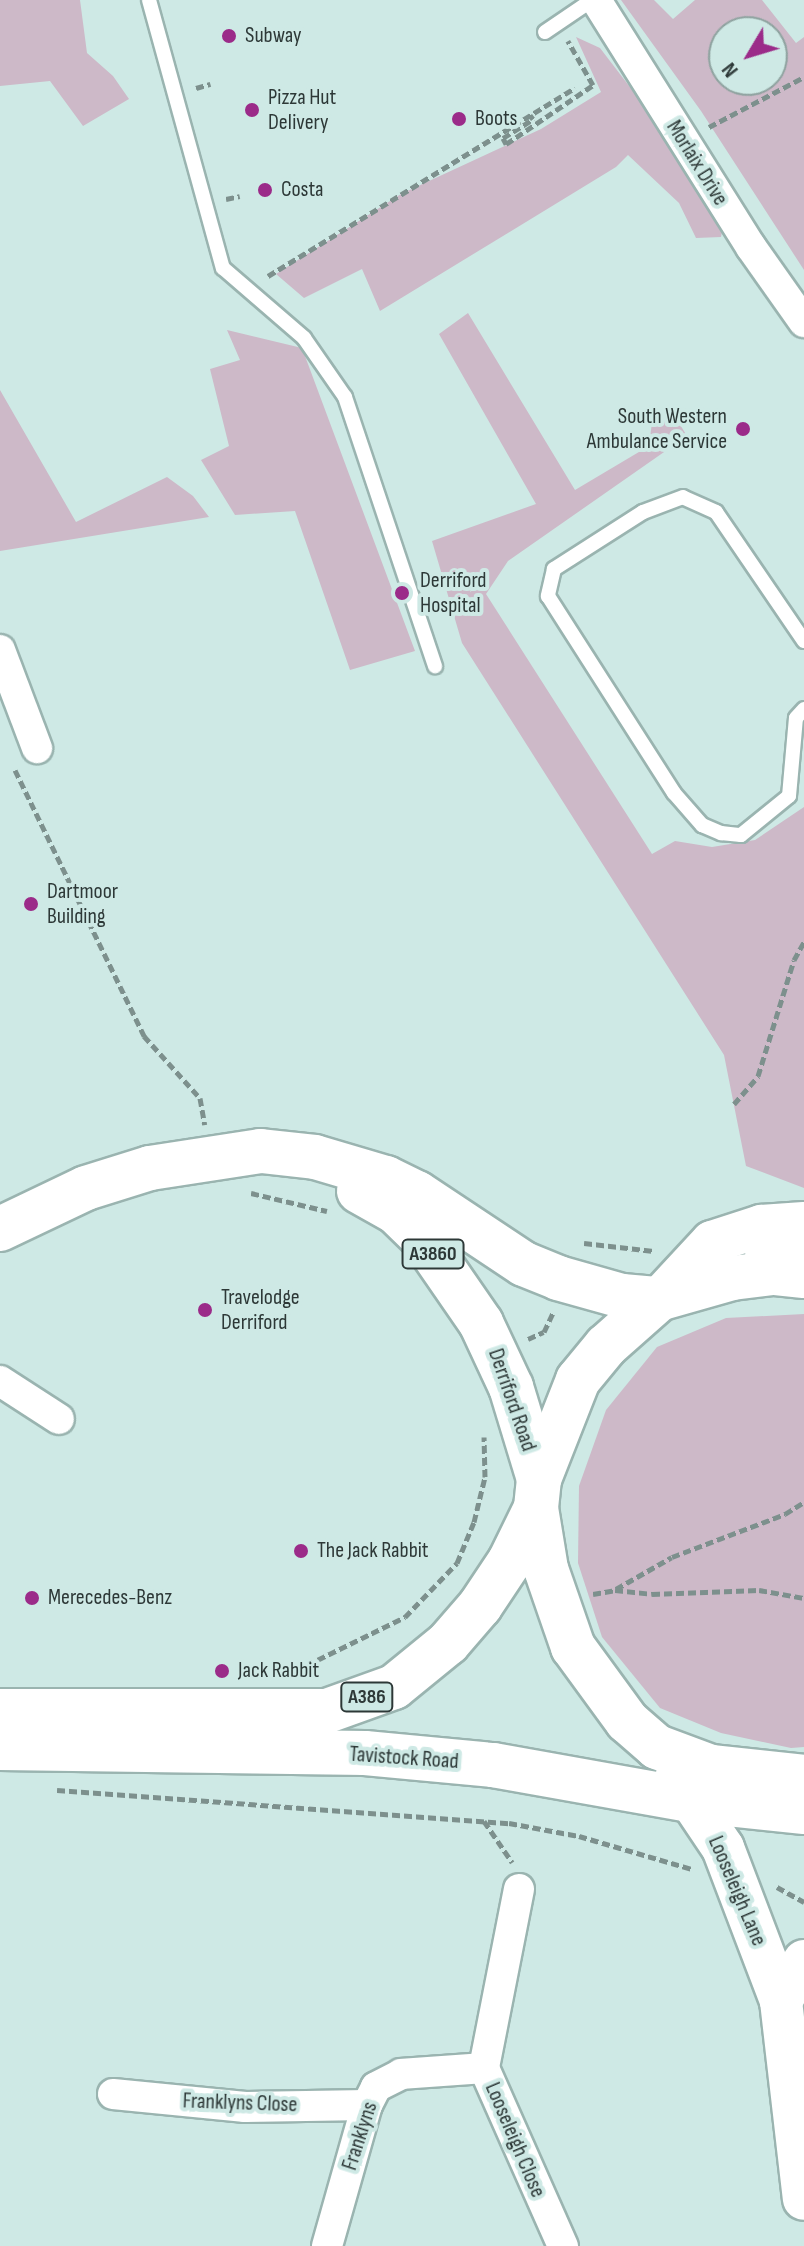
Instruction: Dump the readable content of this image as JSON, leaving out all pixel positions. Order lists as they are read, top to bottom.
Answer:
{
  "streets": {
    "main road": [
      "A3860",
      "Derriford Road",
      "A386",
      "Tavistock Road"
    ],
    "street": [
      "Morlaix Drive",
      "Looseleigh Lane",
      "Franklyns Close",
      "Franklyns",
      "Looseleigh Close"
    ]
  },
  "crossings": [
    ["Derriford Road", "A386"],
    ["Derriford Road", "Looseleigh Lane"],
    ["Tavistock Road", "Looseleigh Lane"],
    ["Franklyns Close", "Franklyns"],
    ["Franklyns", "Looseleigh Close"]
  ],
  "places": [
    "Subway",
    "Pizza Hut Delivery",
    "Boots",
    "Costa",
    "South Western Ambulance Service",
    "Derriford Hospital",
    "Dartmoor Building",
    "Travelodge Derriford",
    "The Jack Rabbit",
    "Merecedes-Benz",
    "Jack Rabbit"
  ],
  "north": "bottom left"
}
